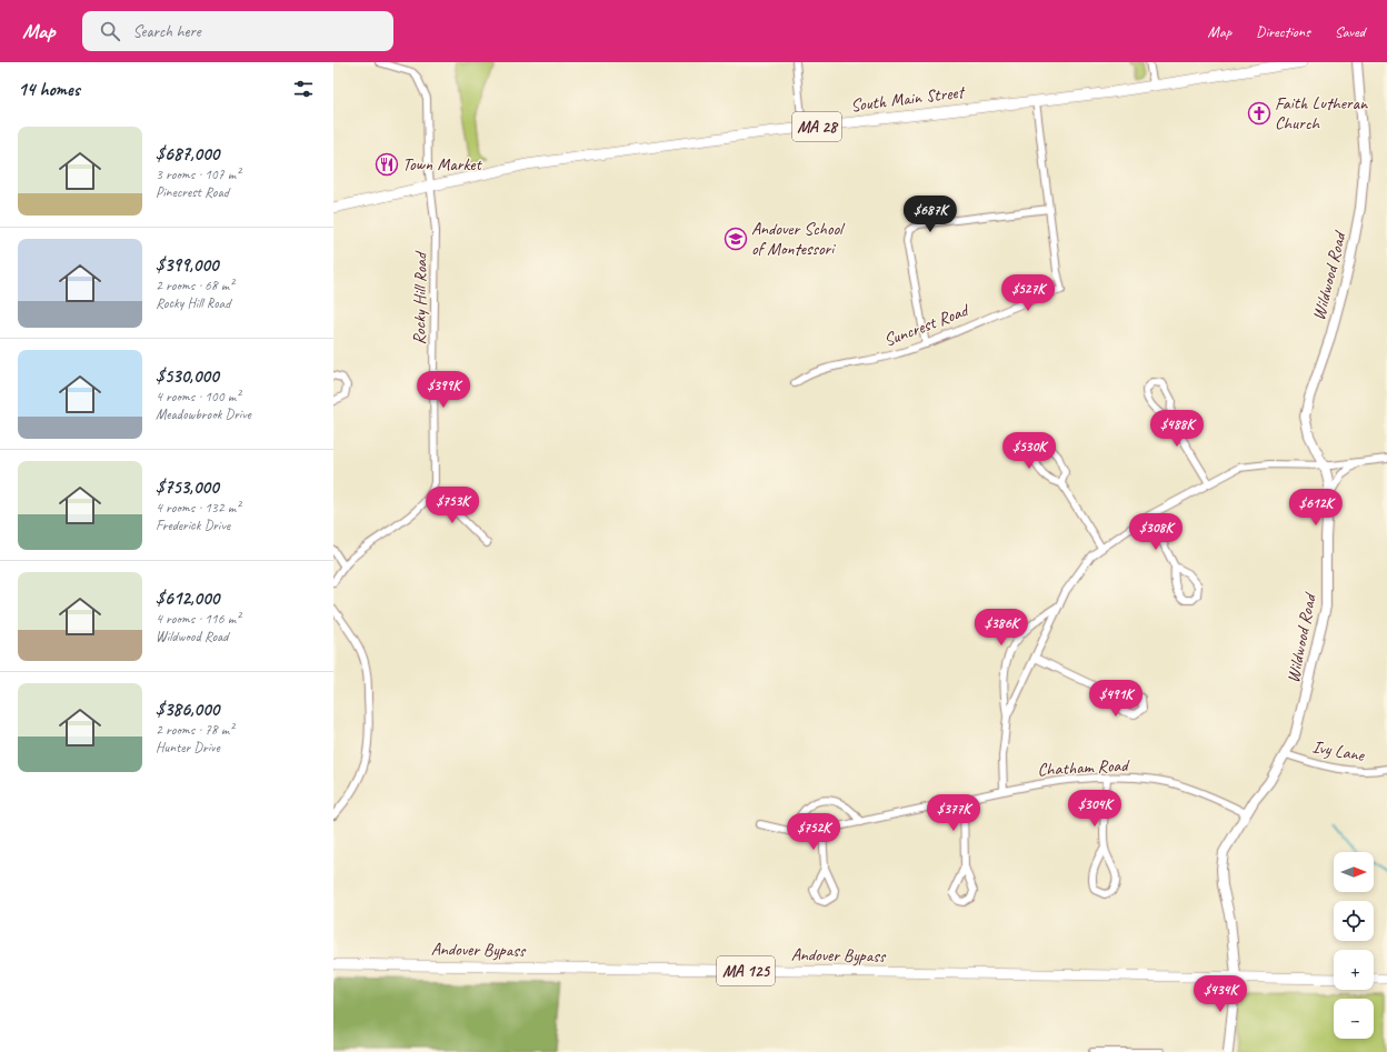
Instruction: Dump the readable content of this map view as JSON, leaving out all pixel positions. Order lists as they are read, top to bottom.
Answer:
{
  "streets": {
    "main road": [
      "South Main Street",
      "MA 28",
      "Andover Bypass",
      "MA 125"
    ],
    "street": [
      "Wildwood Road",
      "Rocky Hill Road",
      "Suncrest Road",
      "Ivy Lane",
      "Chatham Road"
    ]
  },
  "crossings": [
    ["South Main Street", "Rocky Hill Road"],
    ["South Main Street", "Suncrest Road"],
    ["Wildwood Road", "Ivy Lane"],
    ["Wildwood Road", "Chatham Road"],
    ["Wildwood Road", "Andover Bypass"]
  ],
  "places": {
    "church": ["Faith Lutheran Church"],
    "restaurant": ["Town Market"],
    "school or university": ["Andover School of Montessori"]
  },
  "north": "right",
  "page": {
    "header": "Map",
    "search": "Search here",
    "nav": ["Map", "Directions", "Saved"],
    "heading": "14 homes",
    "list": [
      {
        "name": "$687,000",
        "note": "3 rooms · 107 m² · Pinecrest Road"
      },
      {
        "name": "$399,000",
        "note": "2 rooms · 68 m² · Rocky Hill Road"
      },
      {
        "name": "$530,000",
        "note": "4 rooms · 100 m² · Meadowbrook Drive"
      },
      {
        "name": "$753,000",
        "note": "4 rooms · 132 m² · Frederick Drive"
      },
      {
        "name": "$612,000",
        "note": "4 rooms · 116 m² · Wildwood Road"
      },
      {
        "name": "$386,000",
        "note": "2 rooms · 78 m² · Hunter Drive"
      }
    ],
    "price": [
      "$687K",
      "$527K",
      "$399K",
      "$488K",
      "$530K",
      "$753K",
      "$612K",
      "$308K",
      "$386K",
      "$491K",
      "$304K",
      "$377K",
      "$752K",
      "$434K"
    ],
    "map_buttons": ["+", "−"]
  }
}
